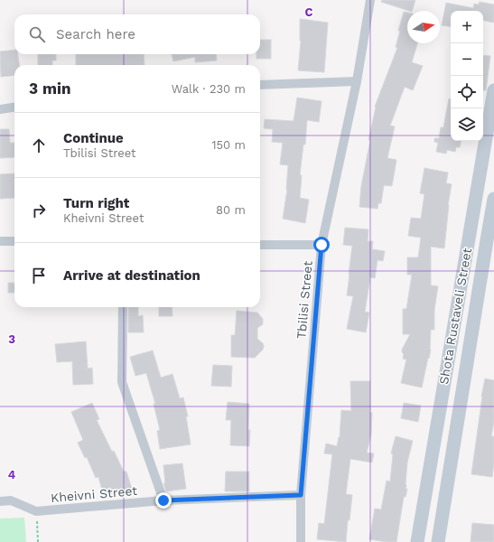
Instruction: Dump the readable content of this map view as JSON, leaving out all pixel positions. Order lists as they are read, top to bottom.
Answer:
{
  "streets": {
    "street": ["Tbilisi Street", "Shota Rustaveli Street", "Kheivni Street"]
  },
  "crossings": [
    ["Tbilisi Street", "Kheivni Street"]
  ],
  "north": "right",
  "page": {
    "map_buttons": ["+", "−"],
    "search": "Search here",
    "heading": ["3 min", "Walk · 230 m"],
    "list": [
      ["Continue", "Tbilisi Street", "150 m"],
      ["Turn right", "Kheivni Street", "80 m"],
      "Arrive at destination"
    ]
  },
  "grid": {
    "columns": ["C"],
    "rows": ["3", "4"]
  }
}
